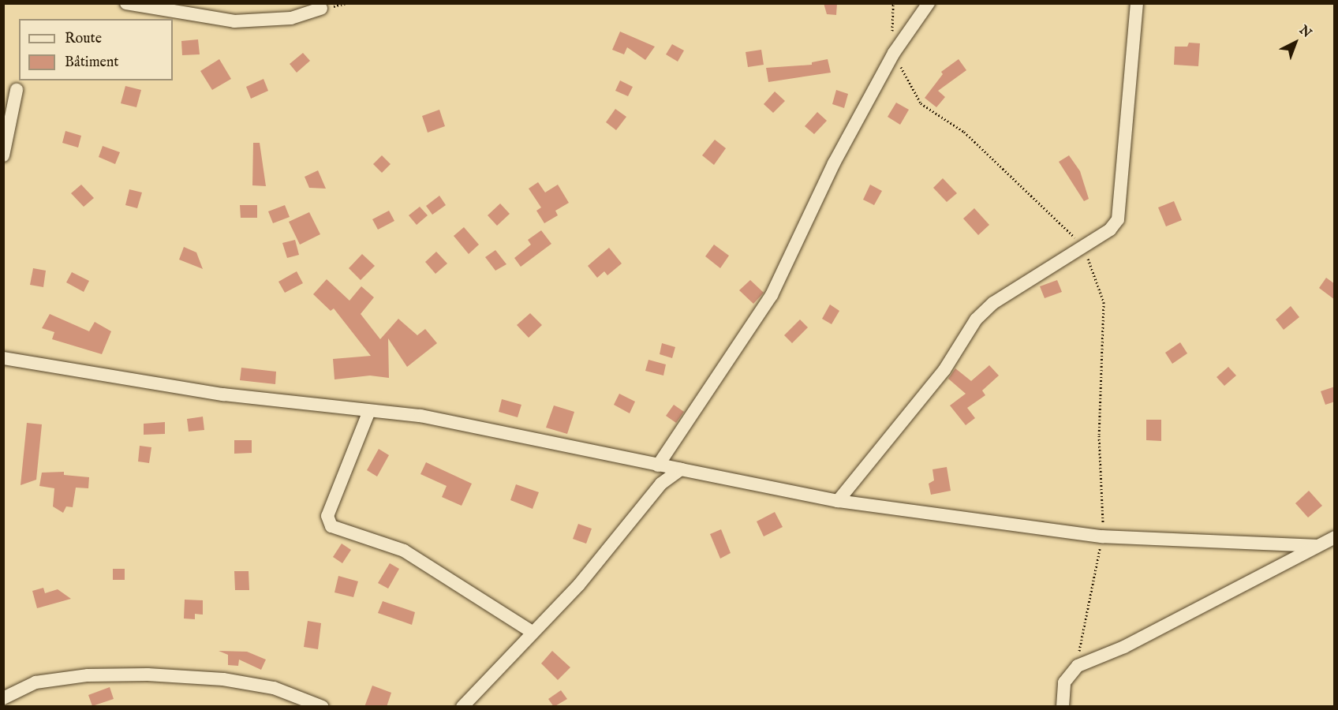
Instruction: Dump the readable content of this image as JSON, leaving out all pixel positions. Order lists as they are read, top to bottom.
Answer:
{
  "legend": ["Route", "Bâtiment"],
  "north": "top right"
}
